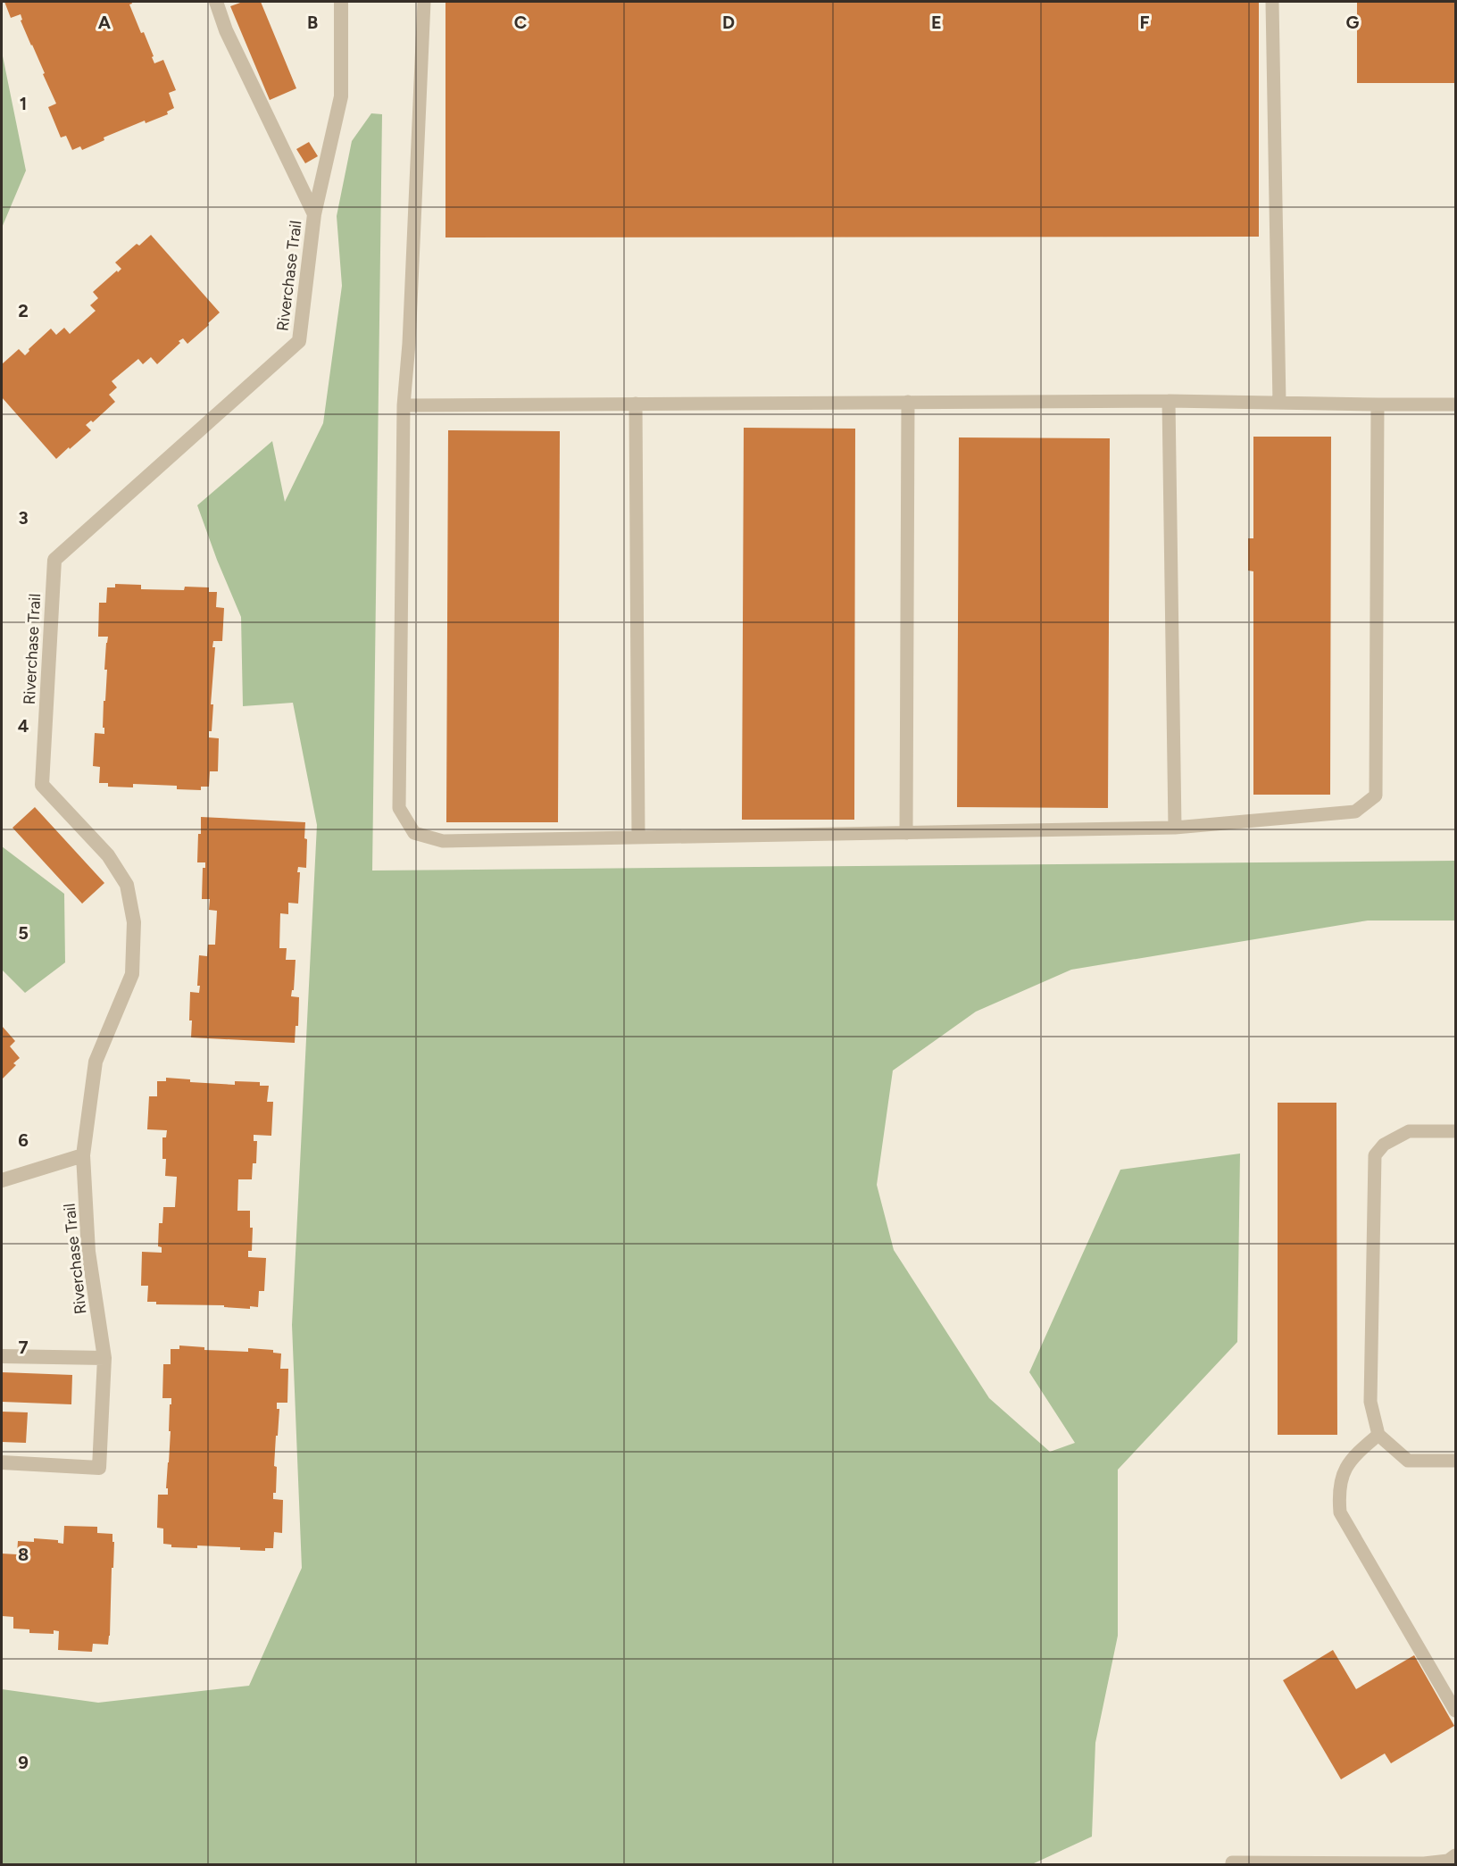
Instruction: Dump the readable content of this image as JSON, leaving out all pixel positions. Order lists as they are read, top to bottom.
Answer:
{
  "streets": {
    "street": ["Riverchase Trail"]
  },
  "grid": {
    "columns": [
      "A",
      "B",
      "C",
      "D",
      "E",
      "F",
      "G"
    ],
    "rows": [
      "1",
      "2",
      "3",
      "4",
      "5",
      "6",
      "7",
      "8",
      "9"
    ]
  }
}
